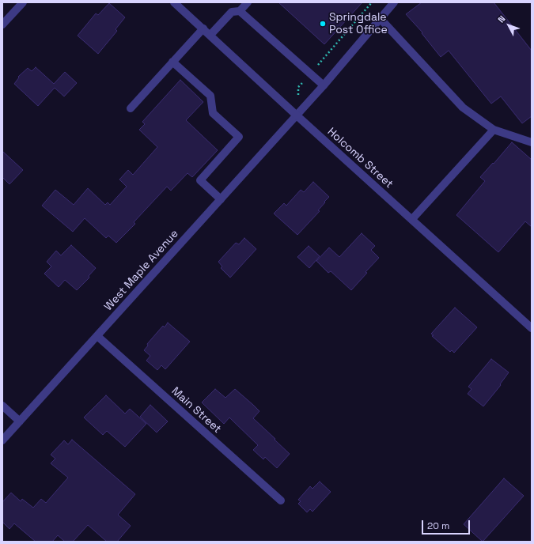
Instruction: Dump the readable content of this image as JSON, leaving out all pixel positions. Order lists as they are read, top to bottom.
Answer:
{
  "streets": {
    "street": ["Holcomb Street", "West Maple Avenue", "Main Street"]
  },
  "crossings": [
    ["Holcomb Street", "West Maple Avenue"],
    ["West Maple Avenue", "Main Street"]
  ],
  "places": ["Springdale Post Office"],
  "scale_bar": "20 m",
  "north": "top left"
}
